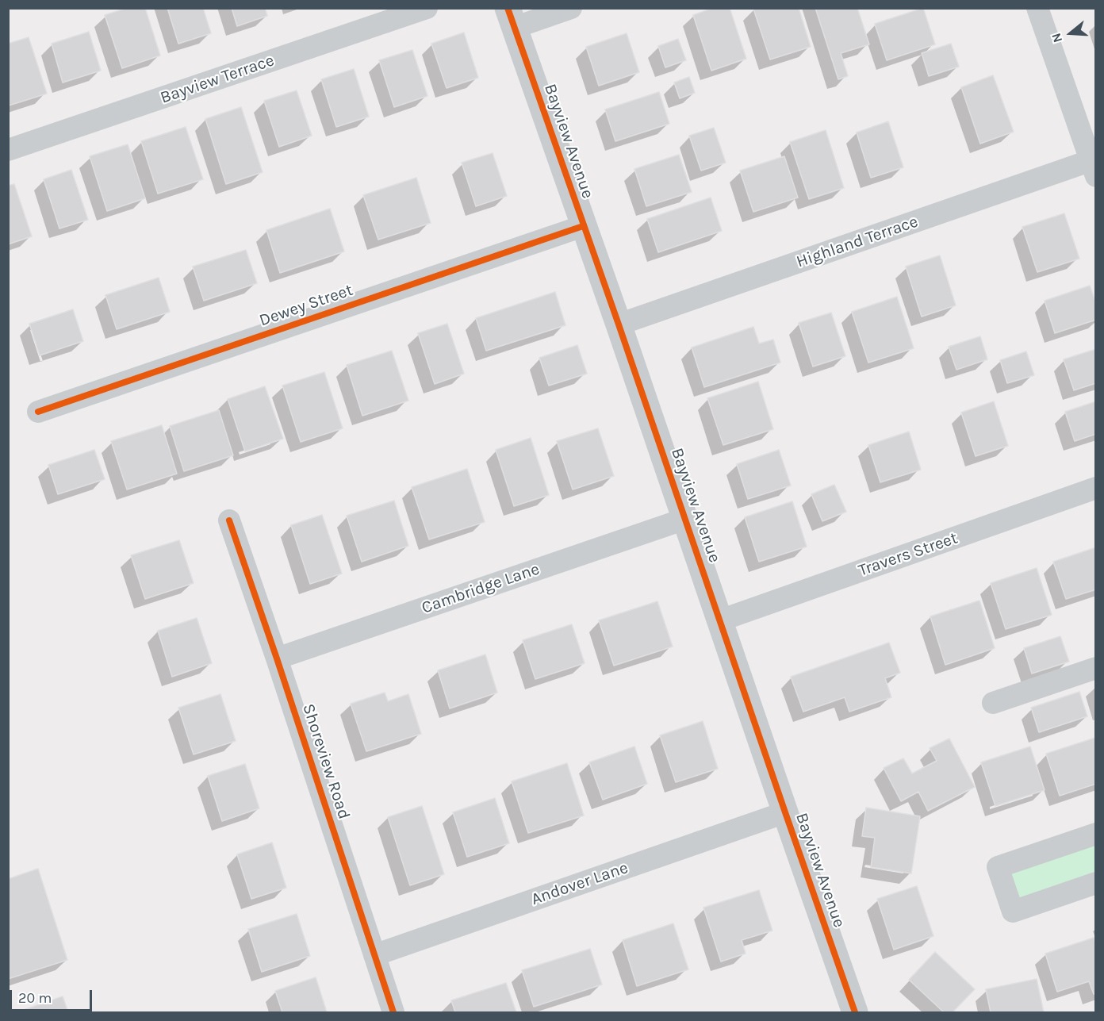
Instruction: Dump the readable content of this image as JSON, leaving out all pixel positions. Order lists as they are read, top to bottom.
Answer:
{
  "streets": {
    "street": [
      "Bayview Terrace",
      "Bayview Avenue",
      "Highland Terrace",
      "Dewey Street",
      "Travers Street",
      "Cambridge Lane",
      "Shoreview Road",
      "Andover Lane"
    ]
  },
  "crossings": [
    ["Bayview Avenue", "Highland Terrace"],
    ["Bayview Avenue", "Dewey Street"],
    ["Bayview Avenue", "Travers Street"],
    ["Bayview Avenue", "Cambridge Lane"],
    ["Bayview Avenue", "Andover Lane"],
    ["Cambridge Lane", "Shoreview Road"],
    ["Shoreview Road", "Andover Lane"]
  ],
  "scale_bar": "20 m",
  "north": "left"
}
